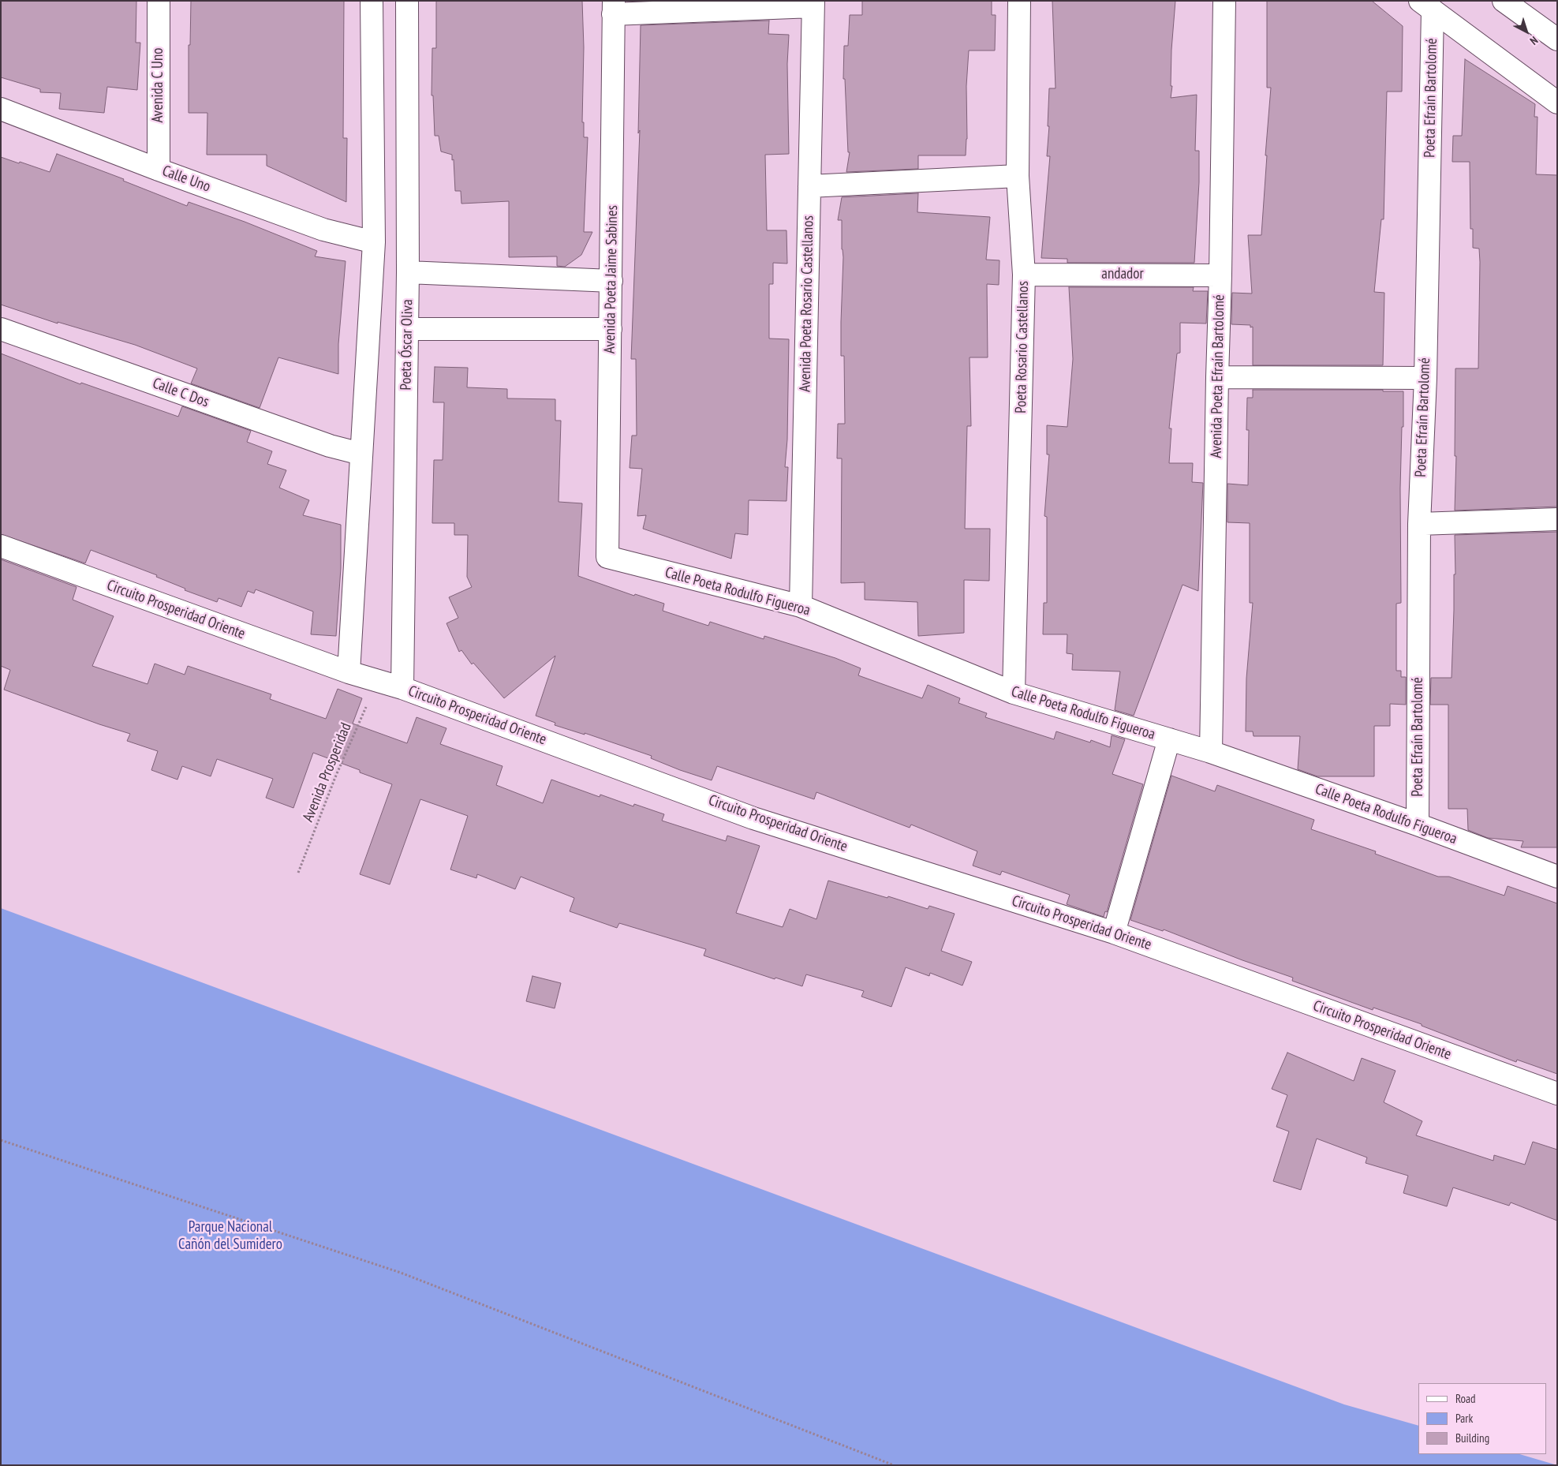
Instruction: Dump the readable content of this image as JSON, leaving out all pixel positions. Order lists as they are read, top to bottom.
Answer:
{
  "streets": {
    "street": [
      "Avenida C Uno",
      "Poeta Efraín Bartolomé",
      "Calle Uno",
      "andador",
      "Avenida Poeta Jaime Sabines",
      "Avenida Poeta Rosario Castellanos",
      "Poeta Óscar Oliva",
      "Poeta Rosario Castellanos",
      "Avenida Poeta Efraín Bartolomé",
      "Calle C Dos",
      "Calle Poeta Rodulfo Figueroa",
      "Circuito Prosperidad Oriente"
    ],
    "path": ["Avenida Prosperidad"]
  },
  "crossings": [
    ["Avenida C Uno", "Calle Uno"],
    ["Poeta Efraín Bartolomé", "Calle Poeta Rodulfo Figueroa"],
    ["andador", "Poeta Rosario Castellanos"],
    ["andador", "Avenida Poeta Efraín Bartolomé"],
    ["Avenida Poeta Jaime Sabines", "Calle Poeta Rodulfo Figueroa"],
    ["Avenida Poeta Rosario Castellanos", "Calle Poeta Rodulfo Figueroa"],
    ["Poeta Óscar Oliva", "Circuito Prosperidad Oriente"],
    ["Poeta Rosario Castellanos", "Calle Poeta Rodulfo Figueroa"],
    ["Avenida Poeta Efraín Bartolomé", "Calle Poeta Rodulfo Figueroa"],
    ["Circuito Prosperidad Oriente", "Avenida Prosperidad"]
  ],
  "parks": ["Parque Nacional Cañón del Sumidero"],
  "legend": ["Road", "Park", "Building"],
  "north": "bottom right"
}
